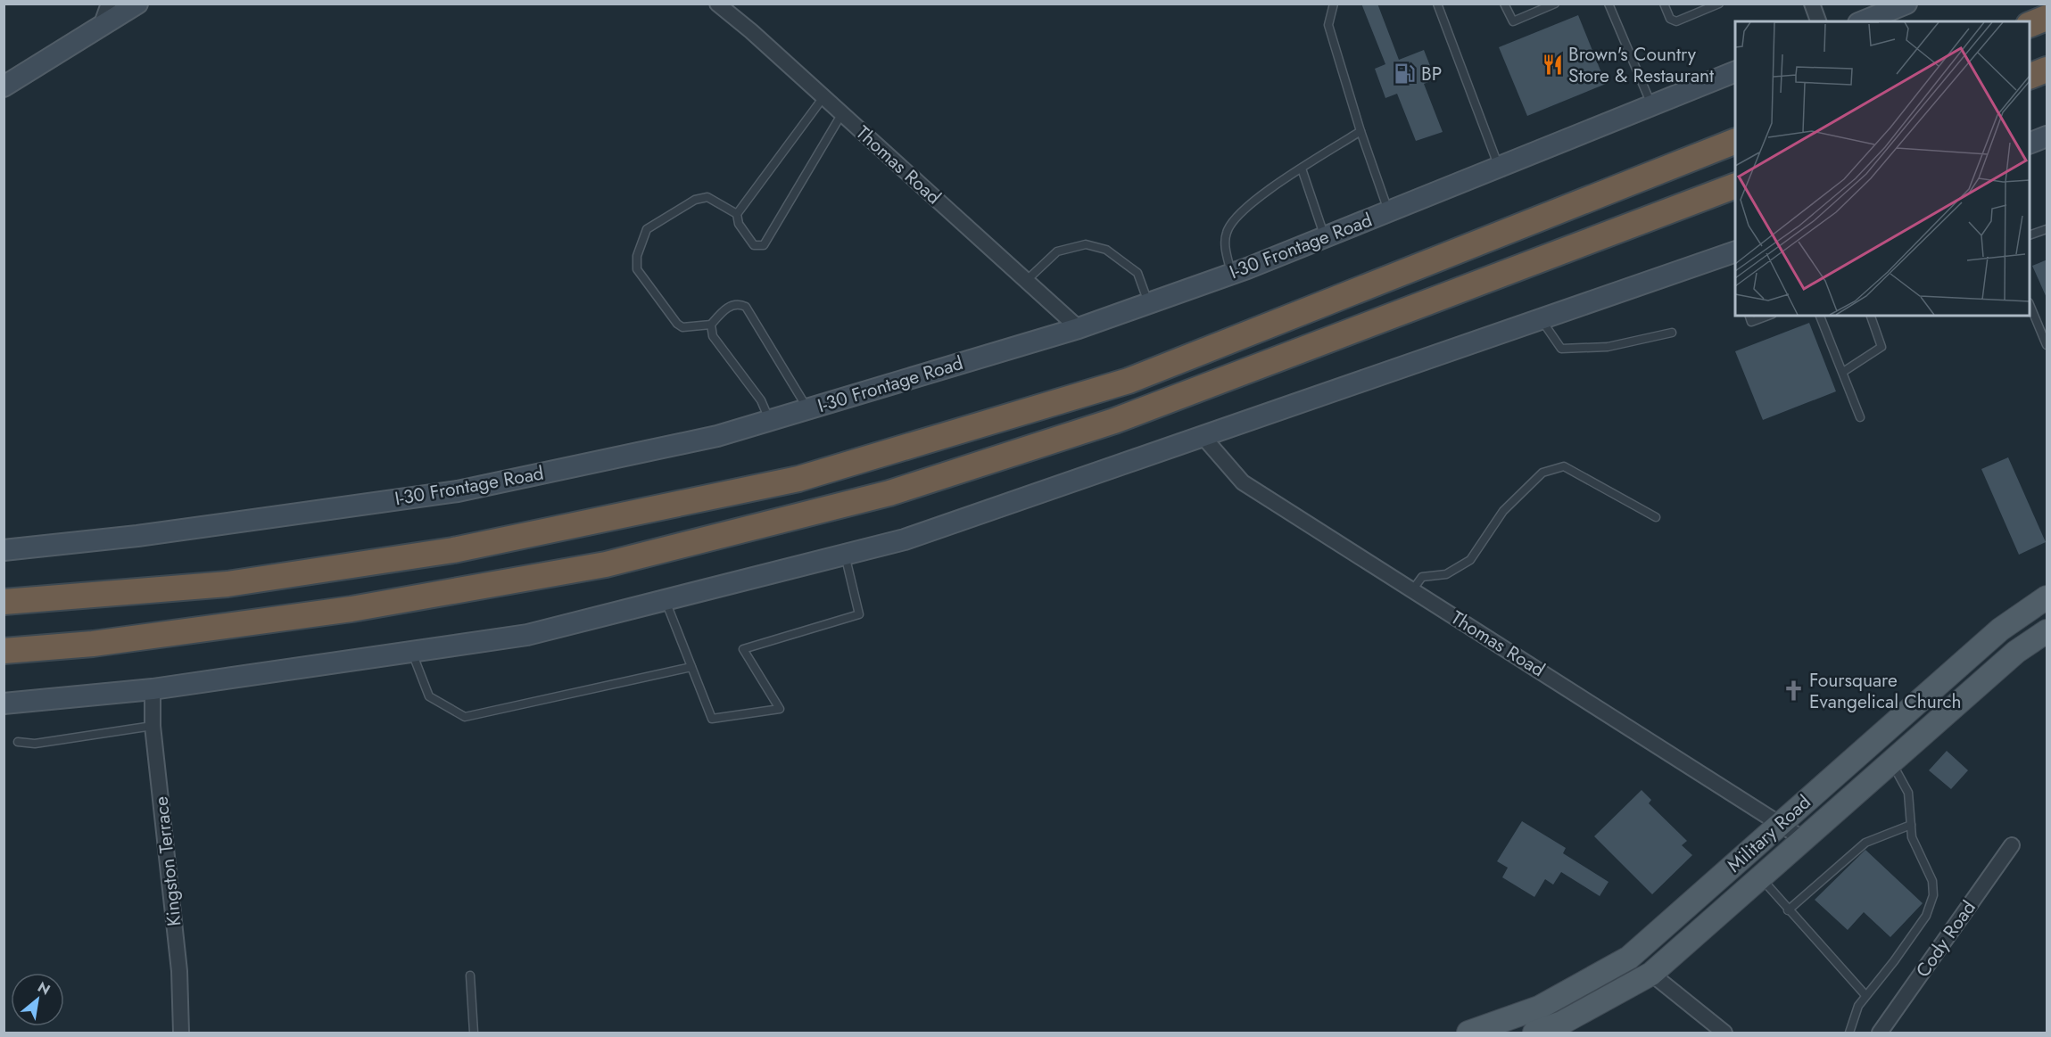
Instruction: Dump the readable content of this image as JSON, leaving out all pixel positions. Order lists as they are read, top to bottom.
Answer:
{
  "streets": {
    "main road": ["I-30 Frontage Road", "Military Road"],
    "street": ["Thomas Road", "Kingston Terrace", "Cody Road"]
  },
  "crossings": [
    ["Thomas Road", "I-30 Frontage Road"],
    ["Thomas Road", "Military Road"]
  ],
  "places": {
    "restaurant": ["Brown's Country Store & Restaurant"],
    "fuel station": ["BP"],
    "church": ["Foursquare Evangelical Church"]
  },
  "north": "top right"
}
